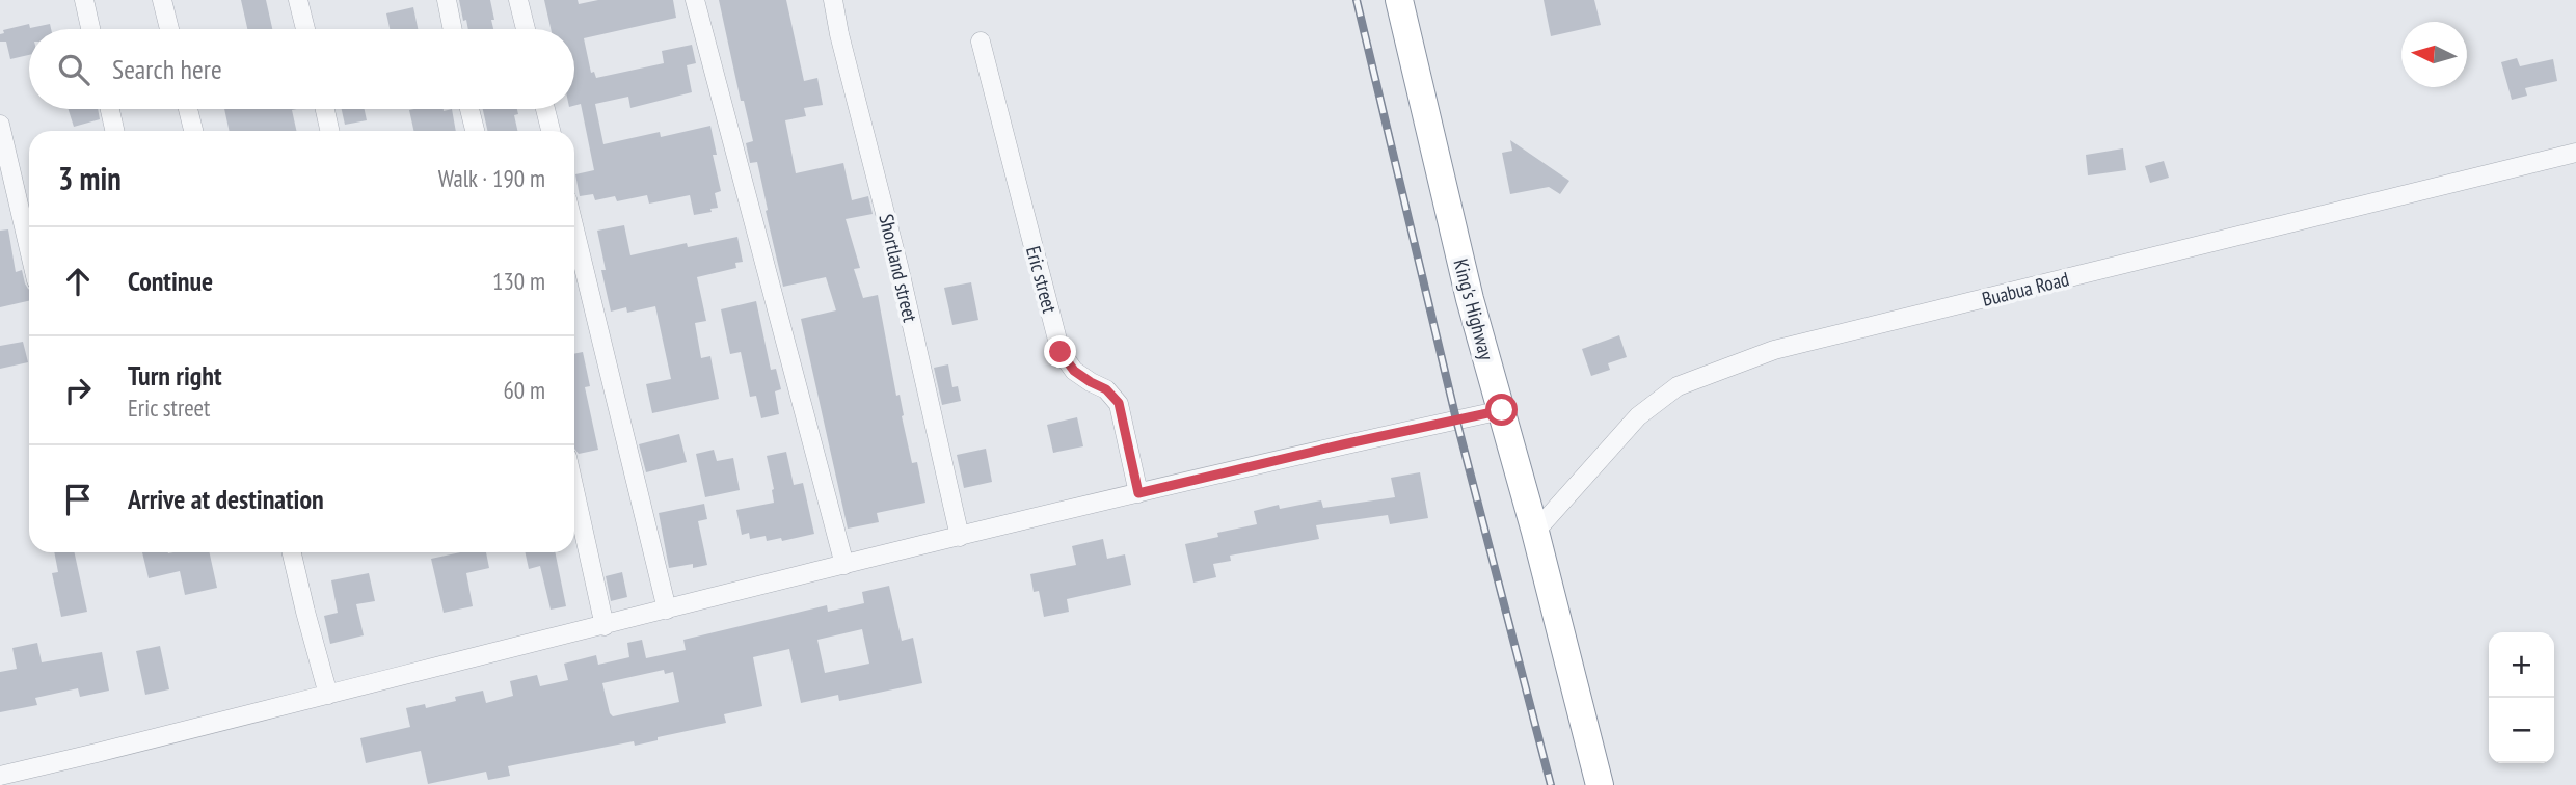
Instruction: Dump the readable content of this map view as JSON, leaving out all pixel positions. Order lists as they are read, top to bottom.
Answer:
{
  "streets": {
    "highway": ["King's Highway"],
    "street": ["Shortland street", "Eric street", "Buabua Road"]
  },
  "crossings": [
    ["Buabua Road", "King's Highway"]
  ],
  "north": "left",
  "page": {
    "search": "Search here",
    "heading": ["3 min", "Walk · 190 m"],
    "list": [
      ["Continue", "130 m"],
      ["Turn right", "Eric street", "60 m"],
      "Arrive at destination"
    ],
    "map_buttons": ["+", "−"]
  }
}
